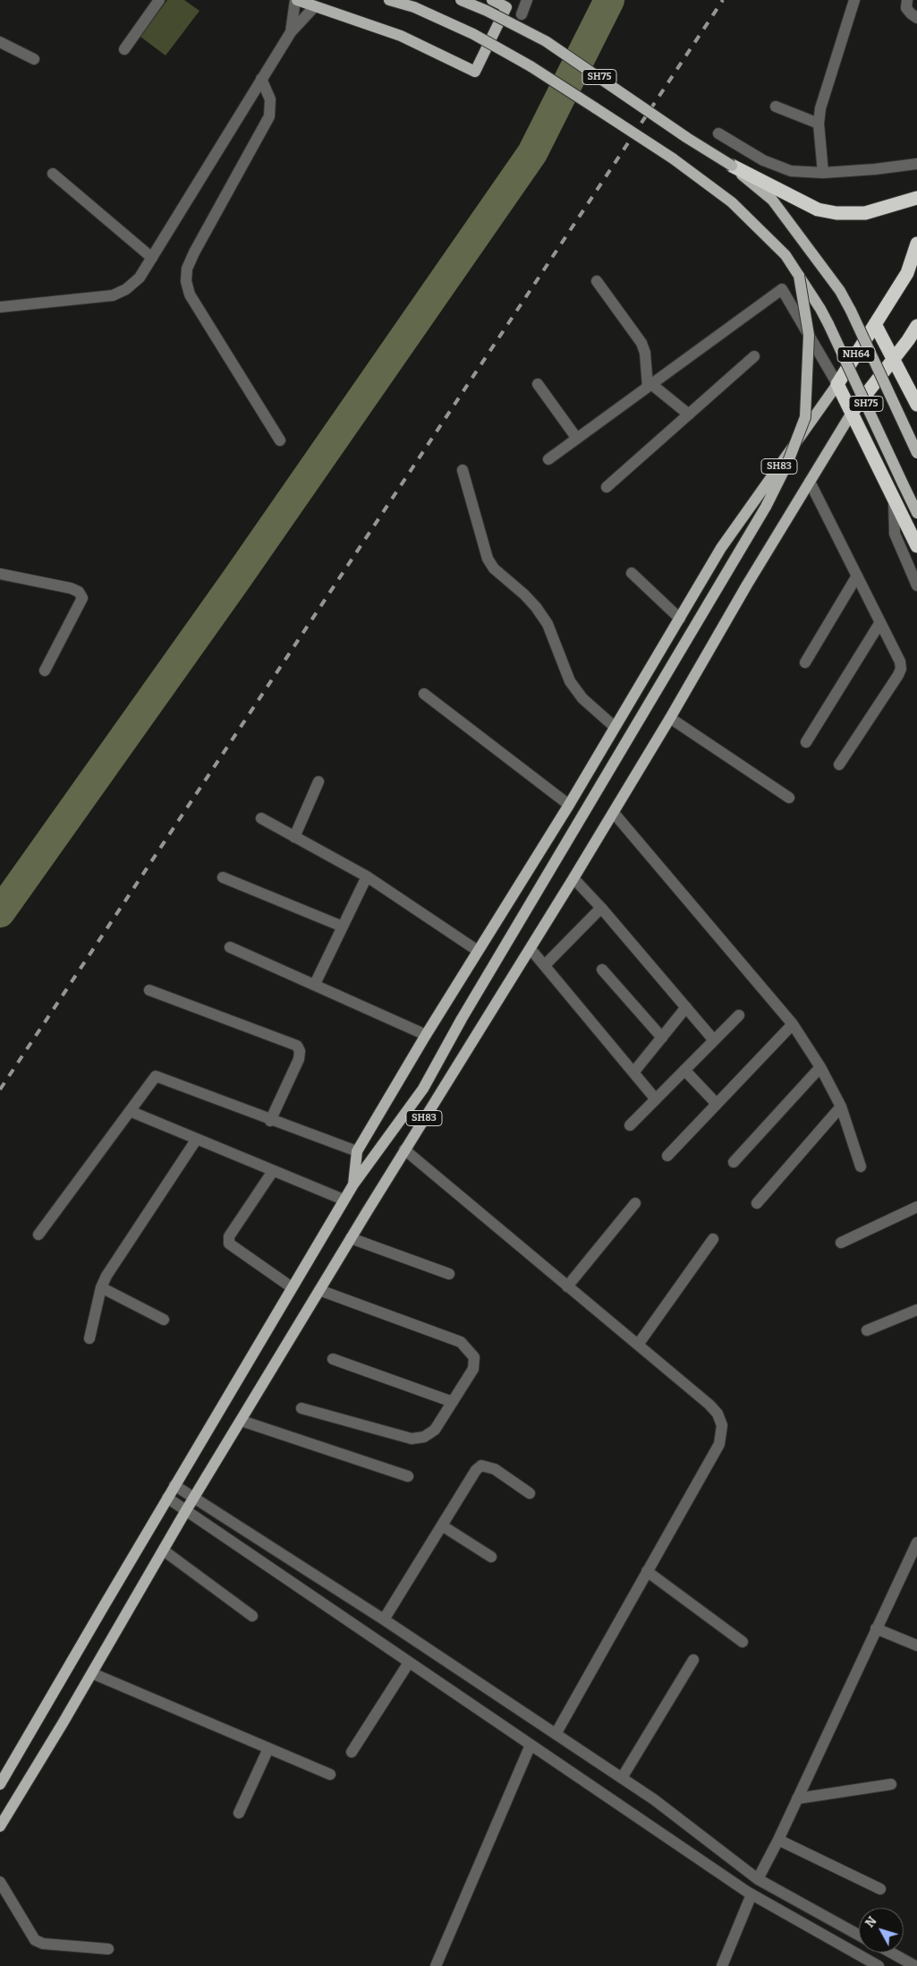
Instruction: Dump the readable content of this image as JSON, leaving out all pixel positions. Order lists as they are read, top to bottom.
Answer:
{
  "streets": {
    "highway": ["NH64"],
    "main road": ["SH75", "SH83"]
  },
  "crossings": [
    ["NH64", "SH83"]
  ],
  "north": "top left"
}
